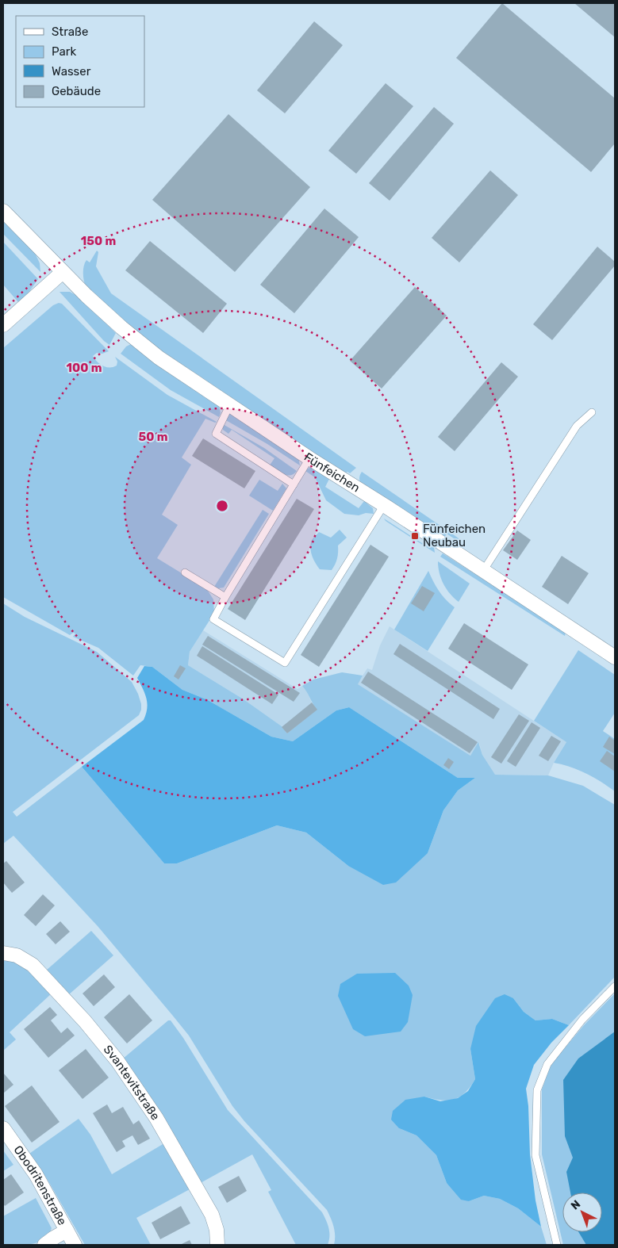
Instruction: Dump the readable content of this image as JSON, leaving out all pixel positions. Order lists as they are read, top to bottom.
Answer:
{
  "streets": {
    "street": ["Fünfeichen", "Svantevitstraße", "Obodritenstraße"]
  },
  "places": {
    "transit": ["Fünfeichen Neubau"]
  },
  "legend": [
    "Straße",
    "Park",
    "Wasser",
    "Gebäude"
  ],
  "north": "top left",
  "rings": ["150 m", "100 m", "50 m"]
}
